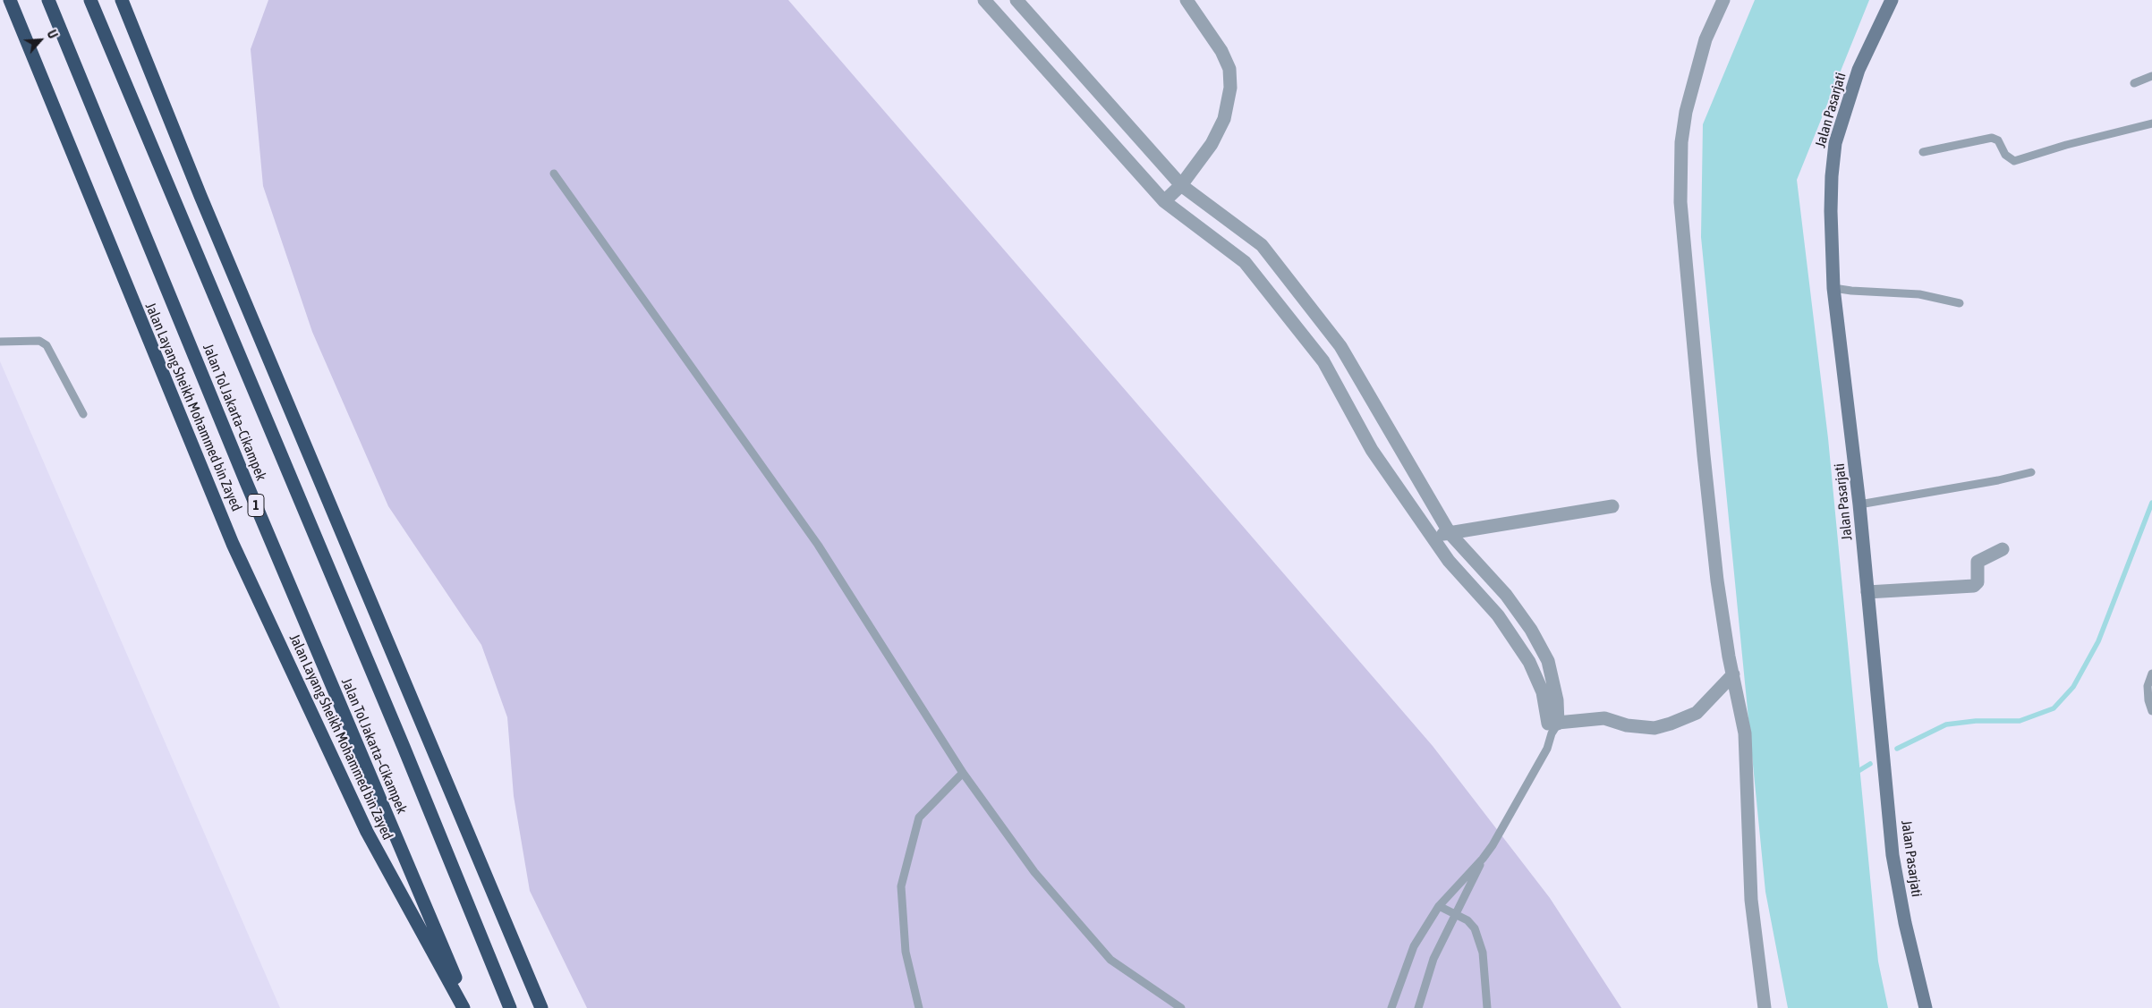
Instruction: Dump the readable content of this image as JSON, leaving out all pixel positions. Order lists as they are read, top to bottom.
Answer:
{
  "streets": {
    "highway": ["Jalan Layang Sheikh Mohammed bin Zayed", "Jalan Tol Jakarta–Cikampek", "1"],
    "main road": ["Jalan Pasarjati"]
  },
  "north": "top right"
}
